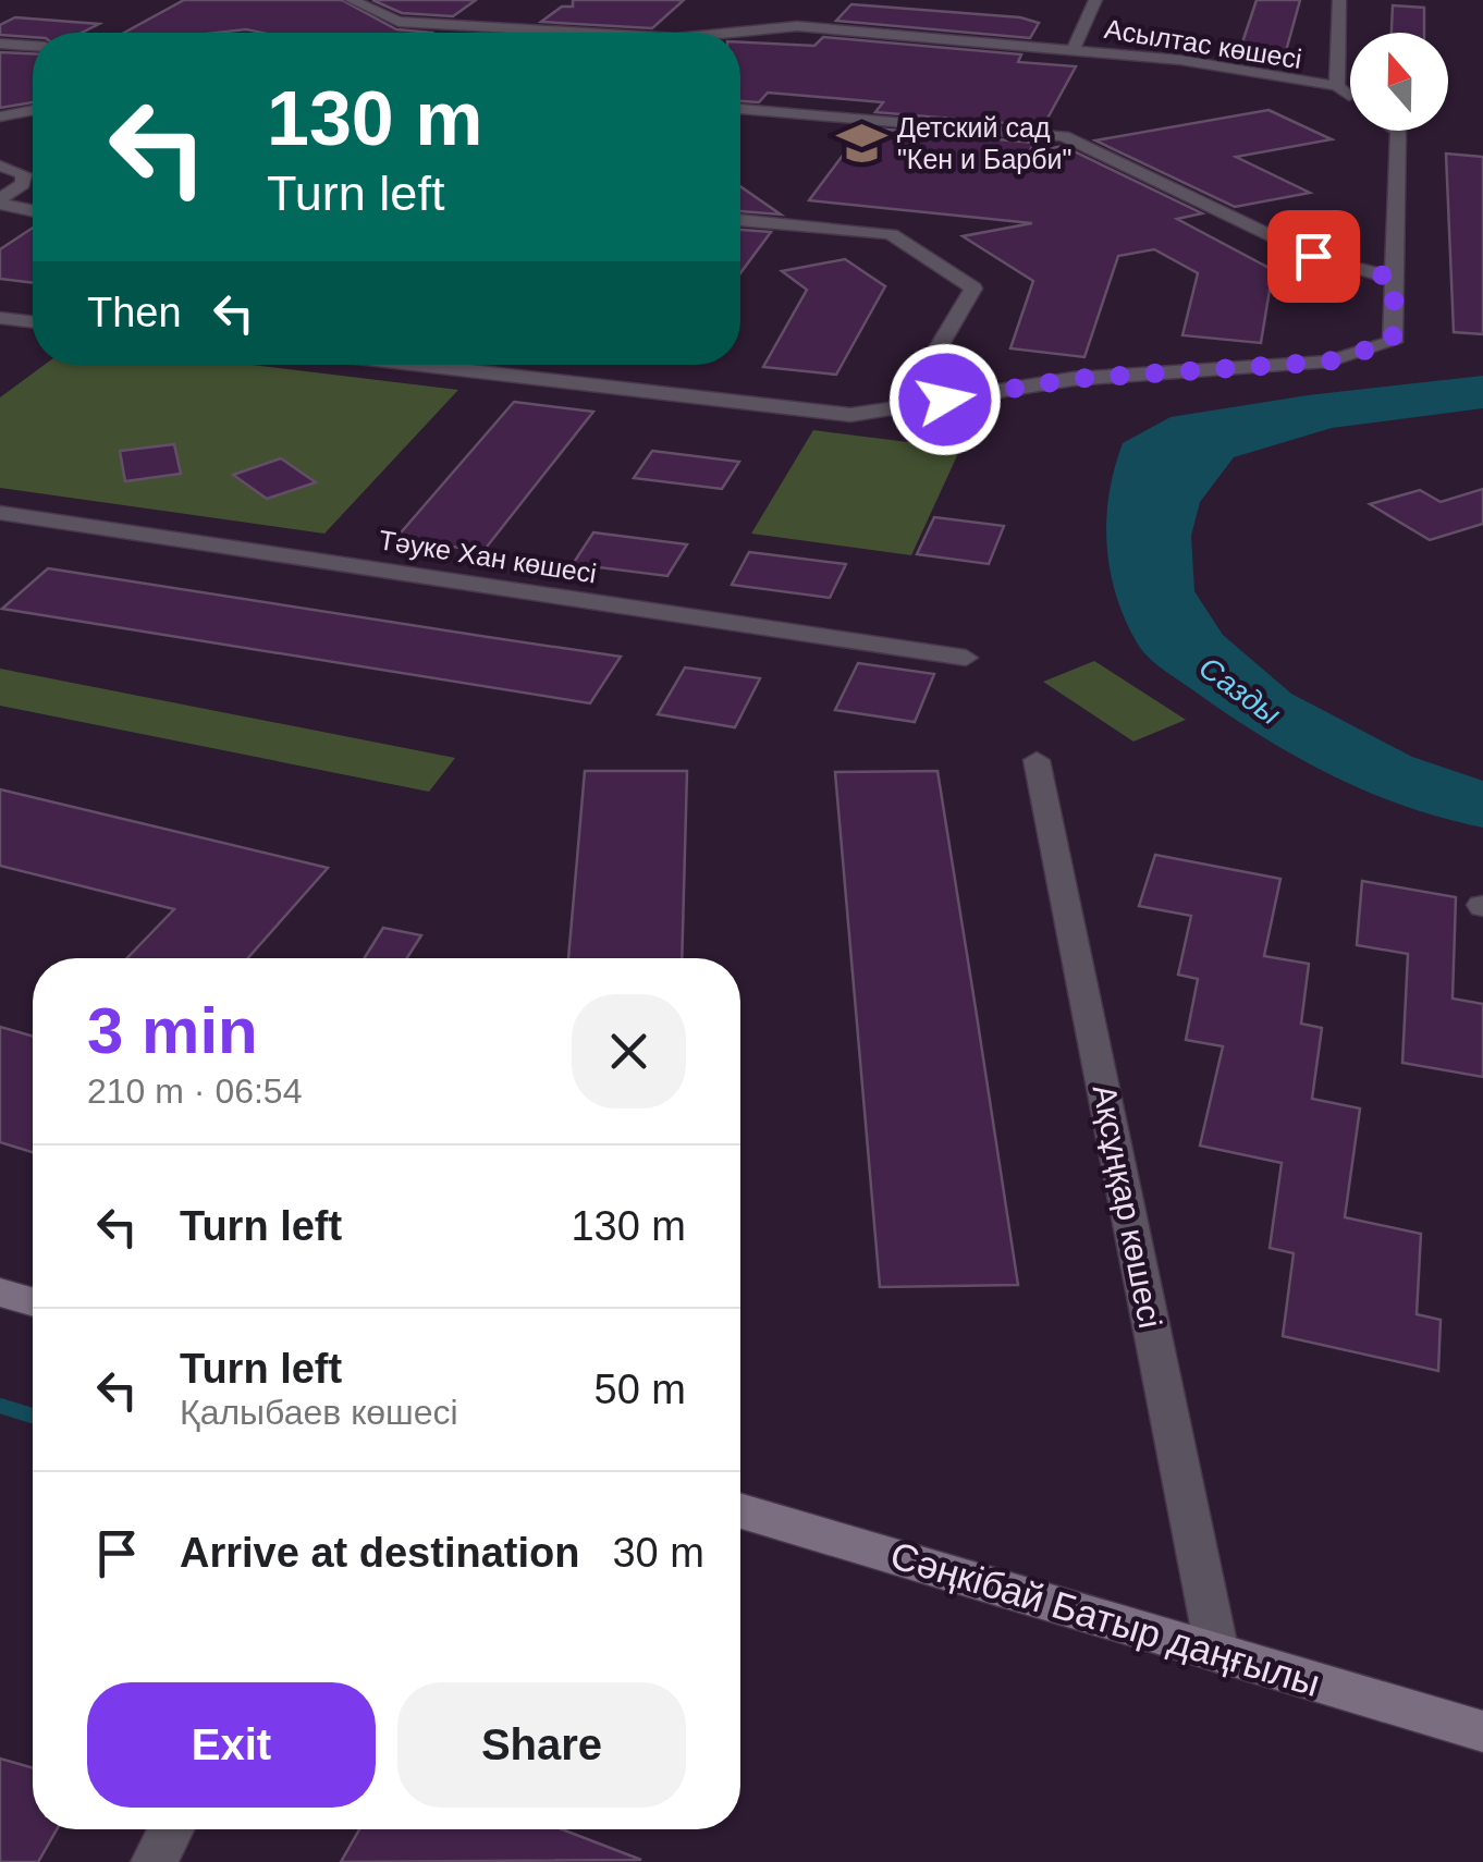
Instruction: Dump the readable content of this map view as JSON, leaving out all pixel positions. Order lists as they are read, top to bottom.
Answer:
{
  "streets": {
    "main road": ["Сәңкібай Батыр даңғылы"],
    "street": ["Асылтас көшесі", "Тәуке Хан көшесі", "Ақсұңқар көшесі"]
  },
  "crossings": [
    ["Ақсұңқар көшесі", "Сәңкібай Батыр даңғылы"]
  ],
  "water": ["Сазды"],
  "places": {
    "school or university": ["Детский сад \"Кен и Барби\""]
  },
  "north": "top",
  "page": {
    "turn": ["130 m", "Turn left"],
    "then": "Then",
    "heading": ["3 min", "210 m · 06:54"],
    "list": [
      {
        "name": "Turn left",
        "value": "130 m"
      },
      {
        "name": "Turn left",
        "note": "Қалыбаев көшесі",
        "value": "50 m"
      },
      {
        "name": "Arrive at destination",
        "value": "30 m"
      }
    ],
    "buttons": ["Exit", "Share"]
  }
}
